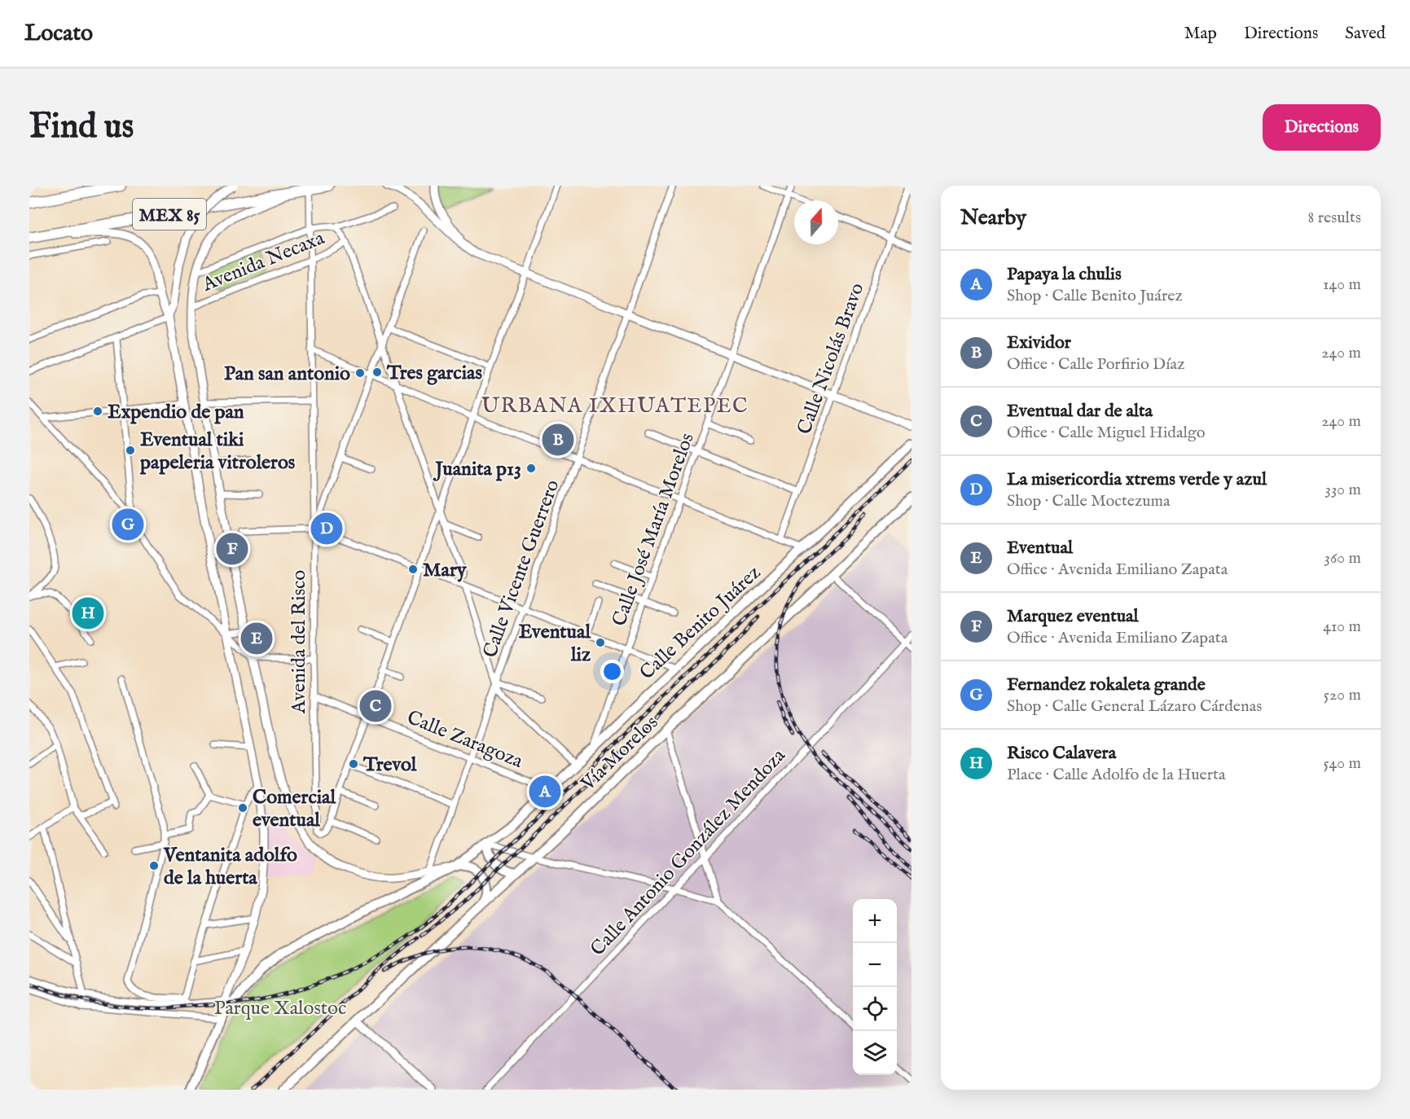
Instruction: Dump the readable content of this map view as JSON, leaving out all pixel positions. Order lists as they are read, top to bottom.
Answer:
{
  "streets": {
    "highway": ["MEX 85"],
    "main road": ["Calle Benito Juárez", "Vía Morelos"],
    "street": [
      "Avenida Necaxa",
      "Calle Nicolás Bravo",
      "Calle José María Morelos",
      "Calle Vicente Guerrero",
      "Avenida del Risco",
      "Calle Zaragoza",
      "Calle Antonio González Mendoza"
    ]
  },
  "crossings": [
    ["MEX 85", "Avenida del Risco"],
    ["Avenida Necaxa", "Avenida del Risco"],
    ["Calle José María Morelos", "Calle Benito Juárez"],
    ["Calle Vicente Guerrero", "Calle Zaragoza"],
    ["Calle Benito Juárez", "Calle Zaragoza"],
    ["Avenida del Risco", "Calle Zaragoza"]
  ],
  "districts": ["URBANA IXHUATEPEC"],
  "parks": ["Parque Xalostoc"],
  "places": [
    "Tres garcias",
    "Pan san antonio",
    "Expendio de pan",
    "Eventual tiki papeleria vitroleros",
    "Juanita p13",
    "Mary",
    "Eventual liz",
    "Trevol",
    "Comercial eventual",
    "Ventanita adolfo de la huerta"
  ],
  "north": "top",
  "page": {
    "header": "Locato",
    "nav": ["Map", "Directions", "Saved"],
    "buttons": "Directions",
    "title": "Find us",
    "heading": ["Nearby", "8 results"],
    "list": [
      {
        "mark": "A",
        "name": "Papaya la chulis",
        "note": "Shop · Calle Benito Juárez",
        "value": "140 m"
      },
      {
        "mark": "B",
        "name": "Exividor",
        "note": "Office · Calle Porfirio Díaz",
        "value": "240 m"
      },
      {
        "mark": "C",
        "name": "Eventual dar de alta",
        "note": "Office · Calle Miguel Hidalgo",
        "value": "240 m"
      },
      {
        "mark": "D",
        "name": "La misericordia xtrems verde y azul",
        "note": "Shop · Calle Moctezuma",
        "value": "330 m"
      },
      {
        "mark": "E",
        "name": "Eventual",
        "note": "Office · Avenida Emiliano Zapata",
        "value": "360 m"
      },
      {
        "mark": "F",
        "name": "Marquez eventual",
        "note": "Office · Avenida Emiliano Zapata",
        "value": "410 m"
      },
      {
        "mark": "G",
        "name": "Fernandez rokaleta grande",
        "note": "Shop · Calle General Lázaro Cárdenas",
        "value": "520 m"
      },
      {
        "mark": "H",
        "name": "Risco Calavera",
        "note": "Place · Calle Adolfo de la Huerta",
        "value": "540 m"
      }
    ],
    "pins": [
      "B",
      "G",
      "D",
      "F",
      "H",
      "E",
      "C",
      "A"
    ],
    "map_buttons": ["+", "−"]
  }
}
